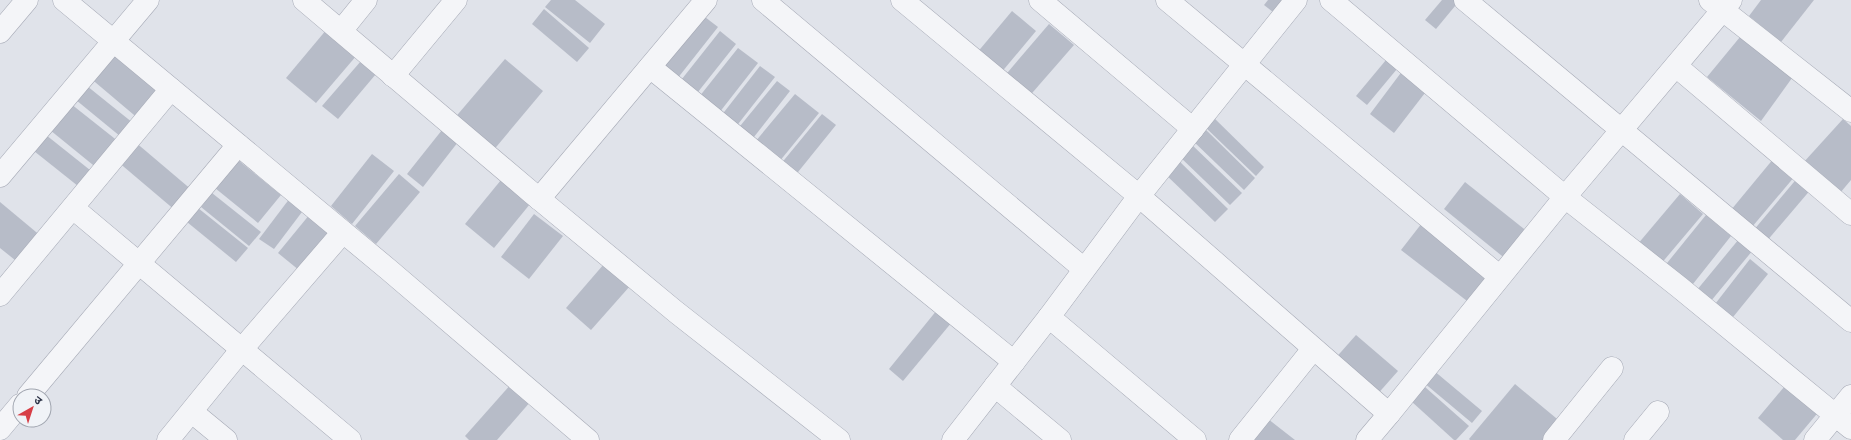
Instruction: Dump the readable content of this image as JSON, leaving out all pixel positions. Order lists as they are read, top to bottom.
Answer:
{
  "north": "top right"
}
